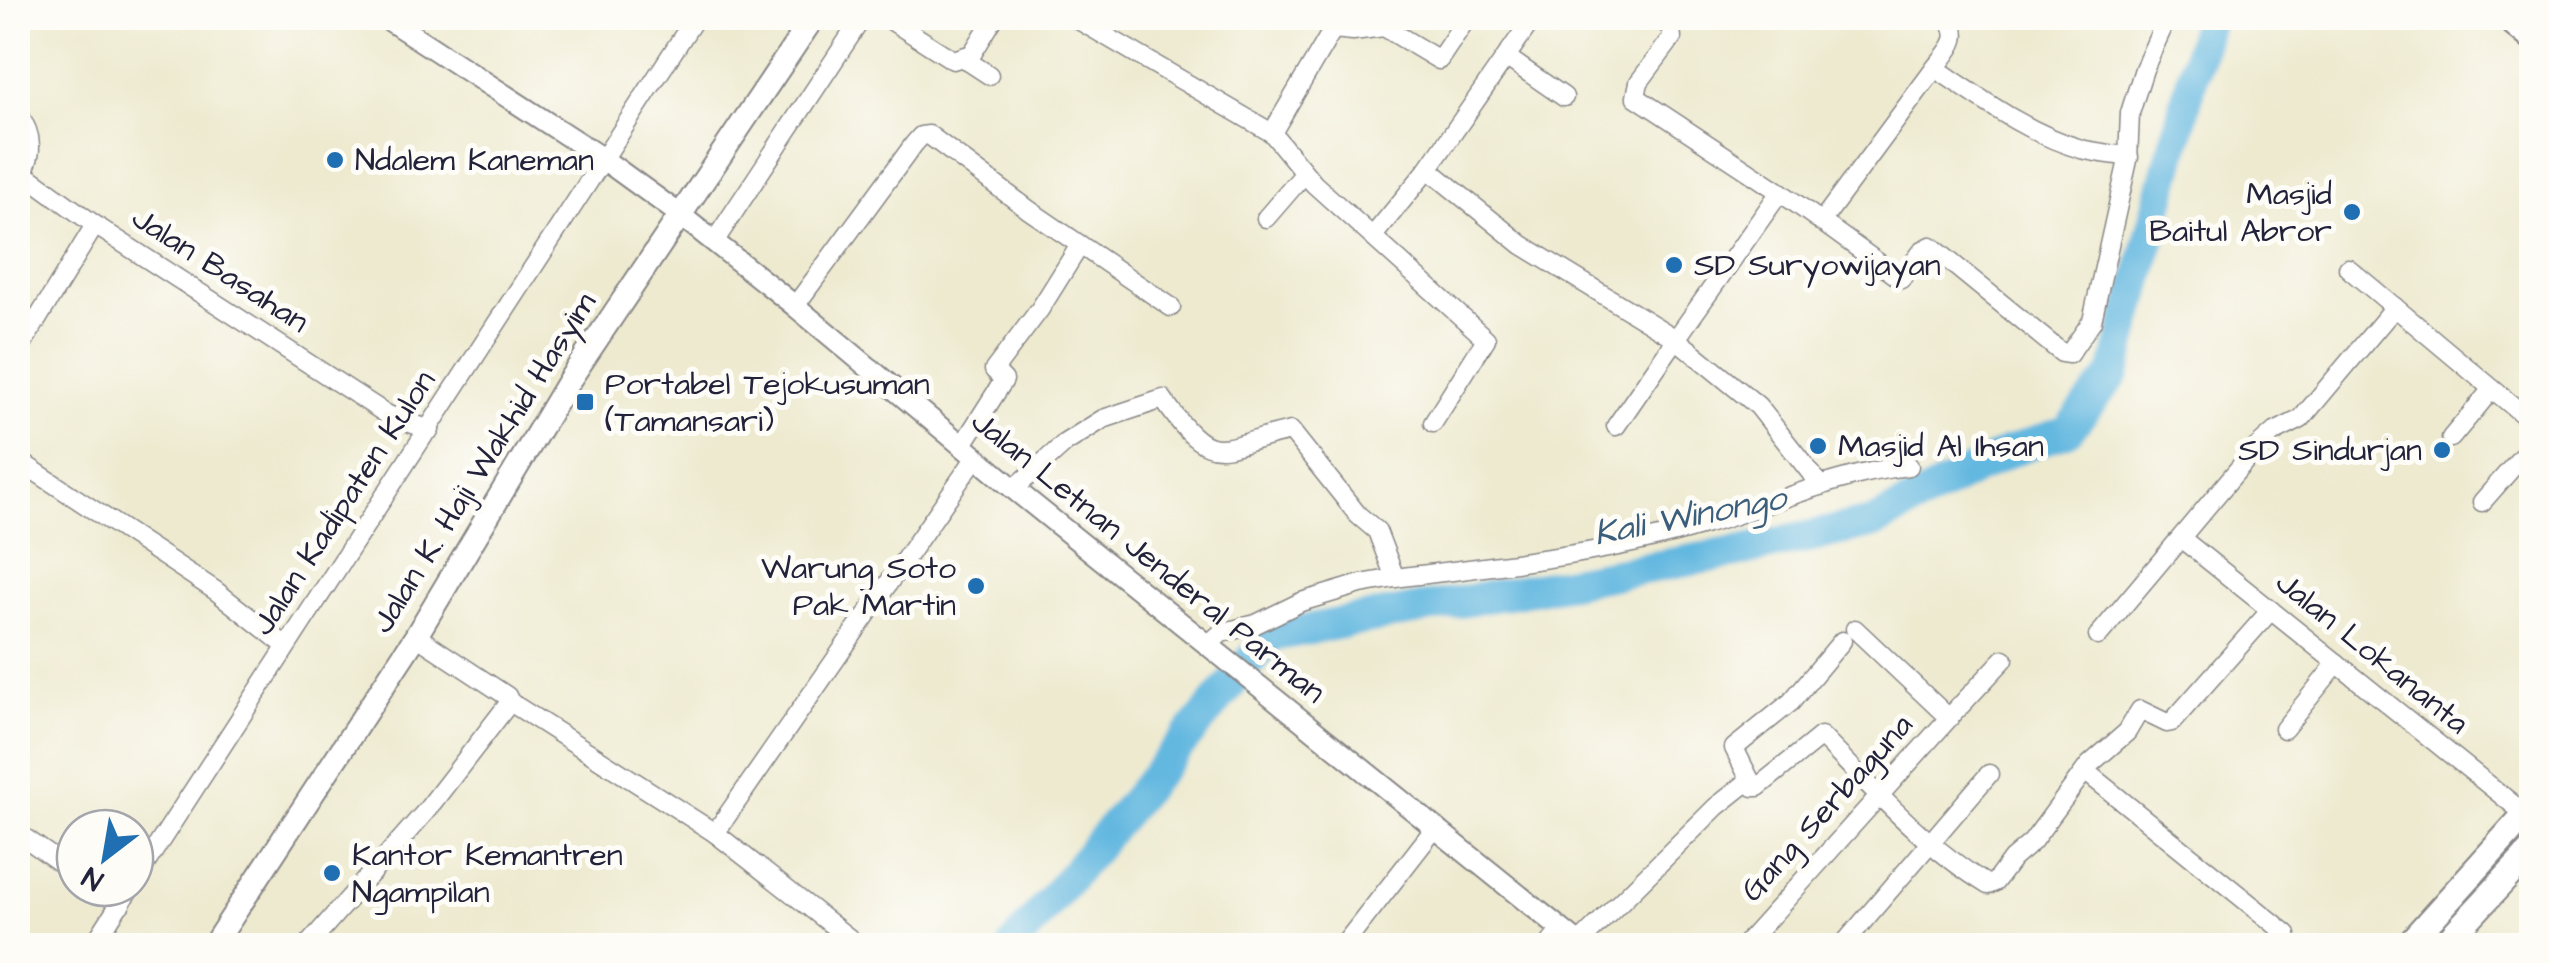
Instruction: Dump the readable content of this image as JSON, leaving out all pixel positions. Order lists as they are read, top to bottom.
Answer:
{
  "streets": {
    "main road": ["Jalan K. Haji Wakhid Hasyim"],
    "street": [
      "Jalan Basahan",
      "Jalan Kadipaten Kulon",
      "Jalan Letnan Jenderal Parman",
      "Jalan Lokananta",
      "Gang Serbaguna"
    ]
  },
  "crossings": [
    ["Jalan Basahan", "Jalan Kadipaten Kulon"],
    ["Jalan K. Haji Wakhid Hasyim", "Jalan Letnan Jenderal Parman"],
    ["Jalan Kadipaten Kulon", "Jalan Letnan Jenderal Parman"]
  ],
  "water": ["Kali Winongo"],
  "places": {
    "other": [
      "Ndalem Kaneman",
      "Masjid Baitul Abror",
      "SD Suryowijayan",
      "Masjid Al Ihsan",
      "SD Sindurjan",
      "Warung Soto Pak Martin",
      "Kantor Kemantren Ngampilan"
    ],
    "transit": ["Portabel Tejokusuman (Tamansari)"]
  },
  "north": "bottom left"
}
